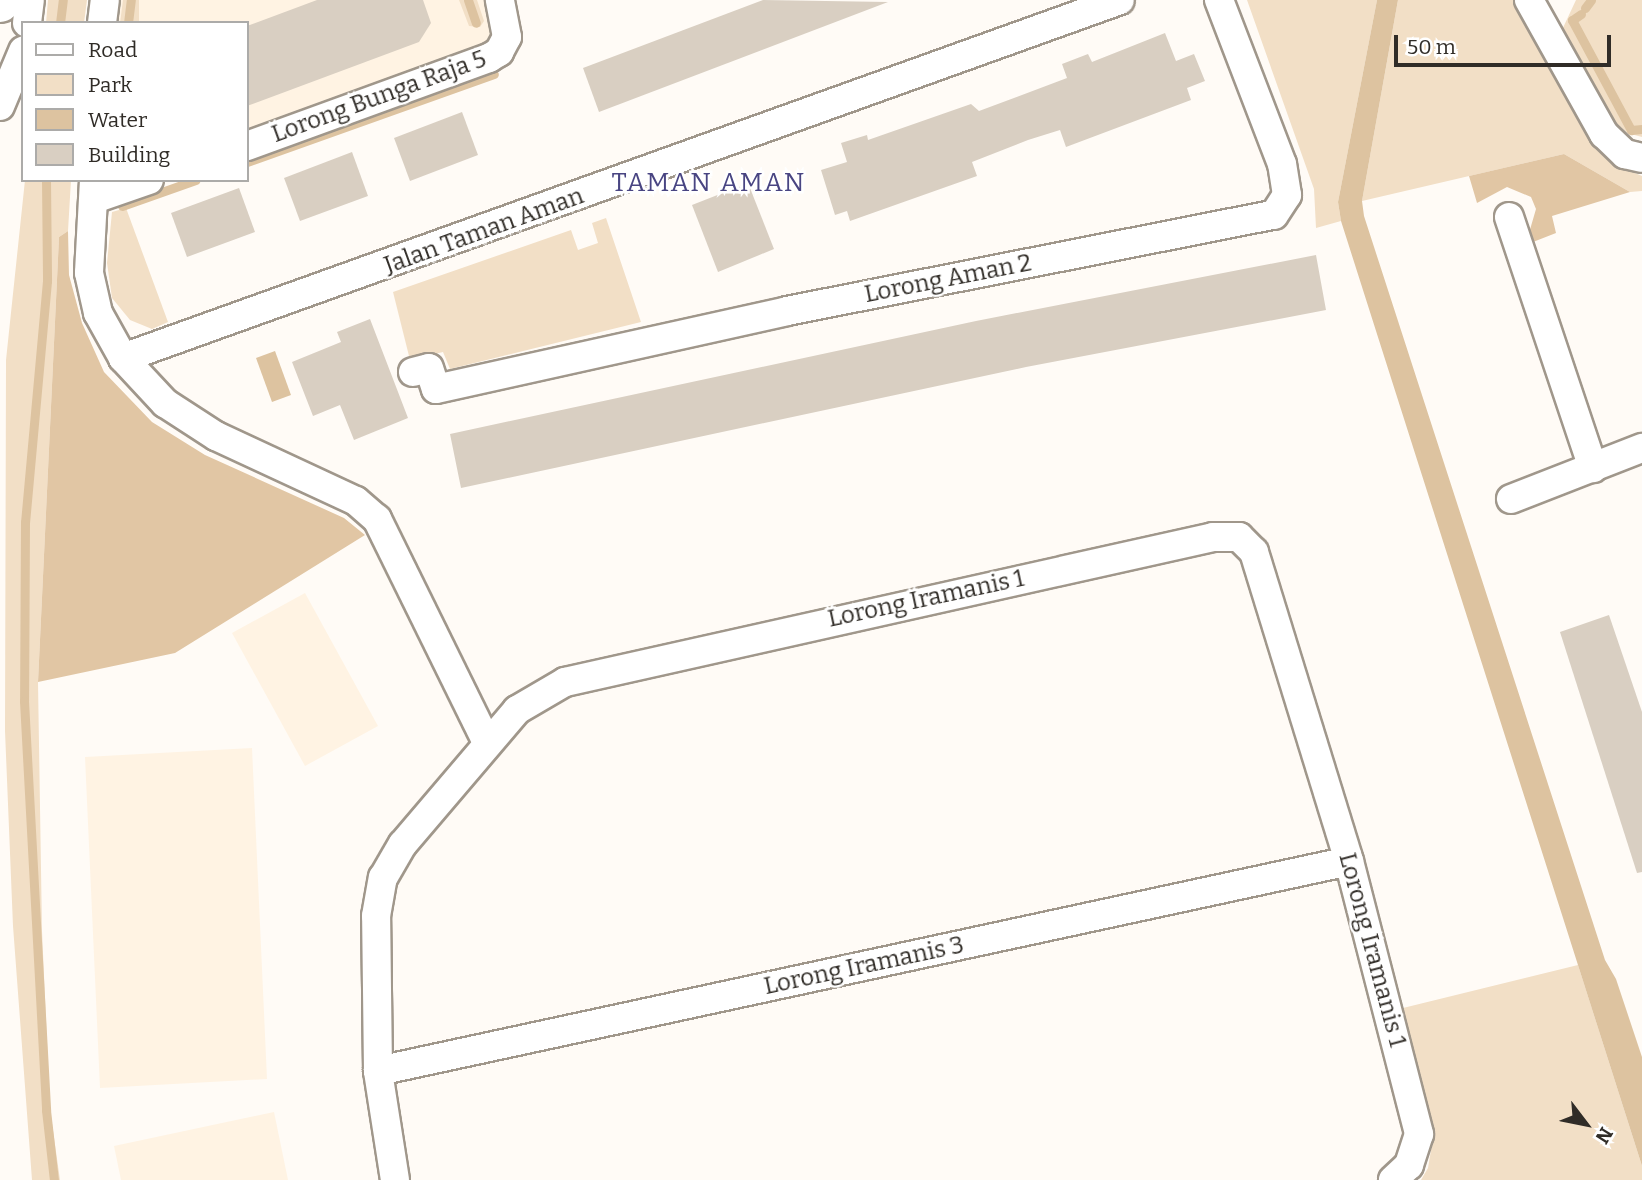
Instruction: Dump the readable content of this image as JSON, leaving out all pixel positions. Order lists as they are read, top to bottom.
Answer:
{
  "streets": {
    "street": [
      "Lorong Bunga Raja 5",
      "Jalan Taman Aman",
      "Lorong Aman 2",
      "Lorong Iramanis 1",
      "Lorong Iramanis 3"
    ]
  },
  "crossings": [
    ["Lorong Iramanis 1", "Lorong Iramanis 3"]
  ],
  "districts": ["TAMAN AMAN"],
  "legend": [
    "Road",
    "Park",
    "Water",
    "Building"
  ],
  "scale_bar": "50 m",
  "north": "bottom right"
}
